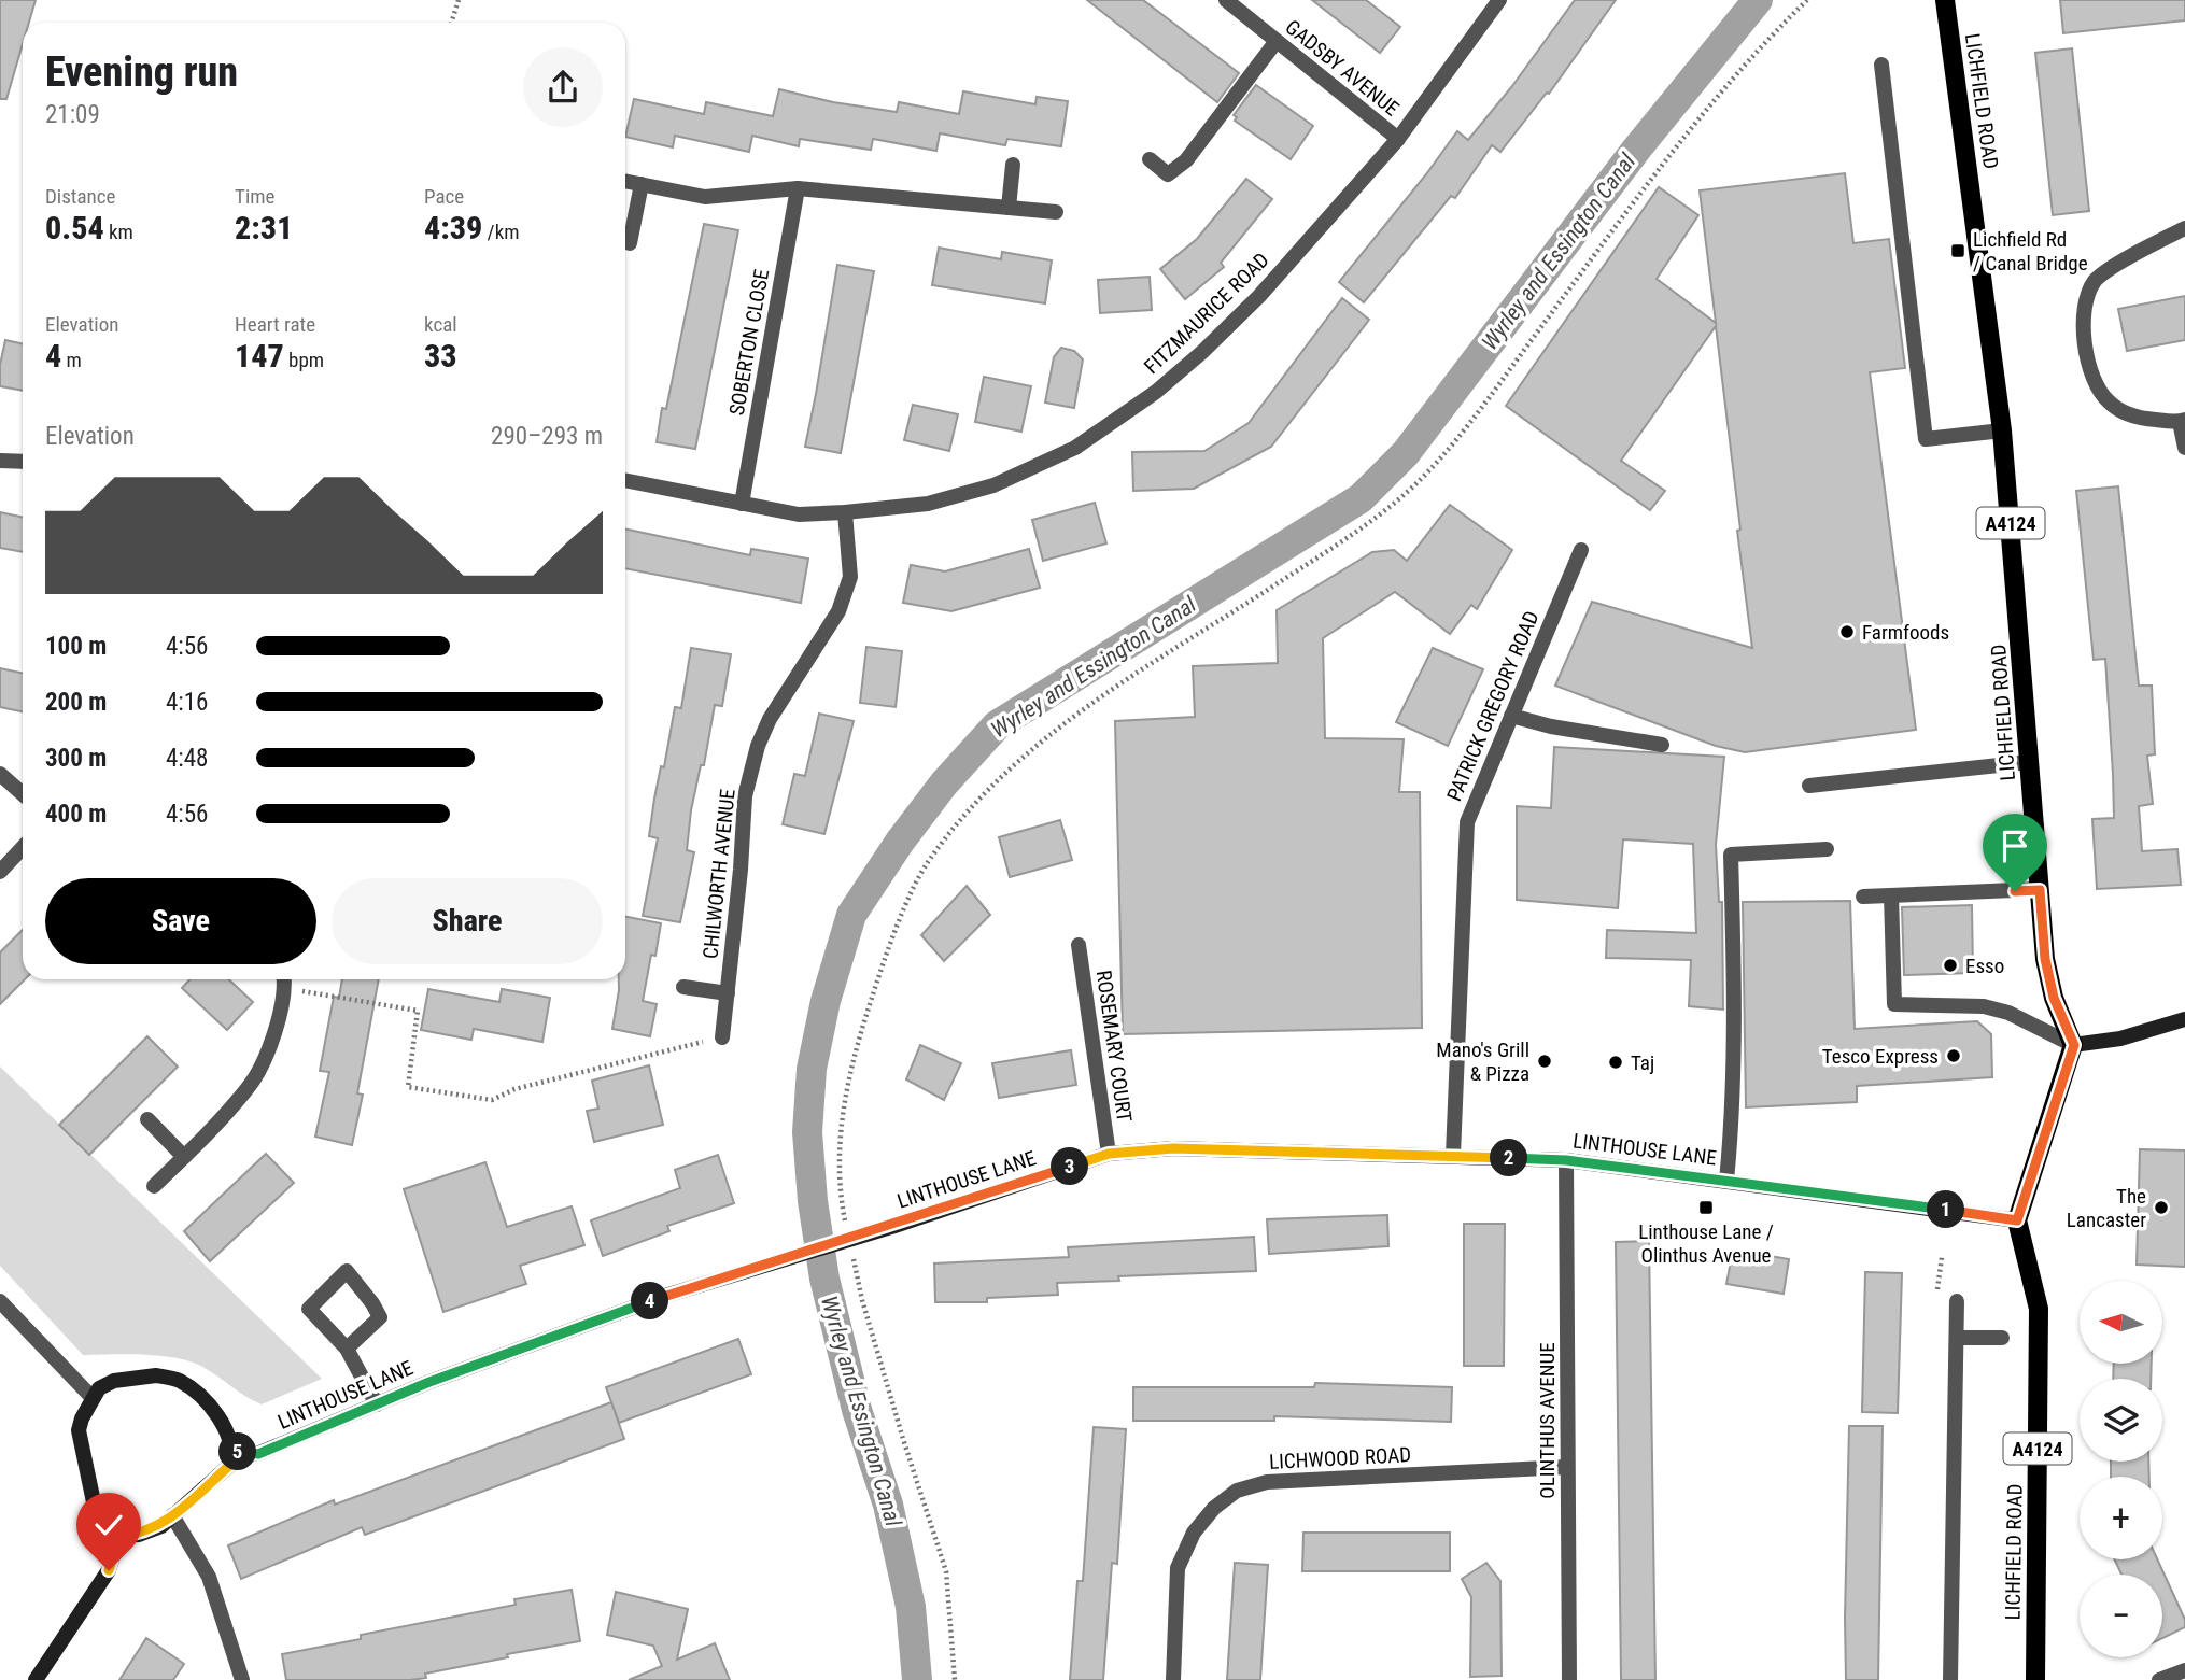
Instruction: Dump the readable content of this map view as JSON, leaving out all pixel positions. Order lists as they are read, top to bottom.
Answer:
{
  "streets": {
    "main road": ["LICHFIELD ROAD", "A4124"],
    "street": [
      "GADSBY AVENUE",
      "FITZMAURICE ROAD",
      "SOBERTON CLOSE",
      "PATRICK GREGORY ROAD",
      "CHILWORTH AVENUE",
      "ROSEMARY COURT",
      "LINTHOUSE LANE",
      "OLINTHUS AVENUE",
      "LICHWOOD ROAD"
    ]
  },
  "crossings": [
    ["GADSBY AVENUE", "FITZMAURICE ROAD"],
    ["LICHFIELD ROAD", "LINTHOUSE LANE"],
    ["FITZMAURICE ROAD", "SOBERTON CLOSE"],
    ["FITZMAURICE ROAD", "CHILWORTH AVENUE"],
    ["PATRICK GREGORY ROAD", "LINTHOUSE LANE"],
    ["ROSEMARY COURT", "LINTHOUSE LANE"],
    ["LINTHOUSE LANE", "OLINTHUS AVENUE"],
    ["OLINTHUS AVENUE", "LICHWOOD ROAD"]
  ],
  "water": ["Wyrley and Essington Canal"],
  "places": {
    "transit": ["Lichfield Rd / Canal Bridge", "Linthouse Lane / Olinthus Avenue"],
    "other": [
      "Farmfoods",
      "Esso",
      "Tesco Express",
      "Mano's Grill & Pizza",
      "Taj",
      "The Lancaster"
    ]
  },
  "north": "left",
  "page": {
    "heading": ["Evening run", "21:09"],
    "stats": [
      ["Distance", "0.54 km"],
      ["Time", "2:31"],
      ["Pace", "4:39 /km"],
      ["Elevation", "4 m"],
      ["Heart rate", "147 bpm"],
      ["kcal", "33"]
    ],
    "chart": ["Elevation", "290–293 m"],
    "list": [
      {
        "name": "100 m",
        "note": "4:56"
      },
      {
        "name": "200 m",
        "note": "4:16"
      },
      {
        "name": "300 m",
        "note": "4:48"
      },
      {
        "name": "400 m",
        "note": "4:56"
      }
    ],
    "buttons": ["Save", "Share"],
    "pins": [
      "2",
      "3",
      "1",
      "4",
      "5"
    ],
    "map_buttons": ["+", "−"]
  }
}
